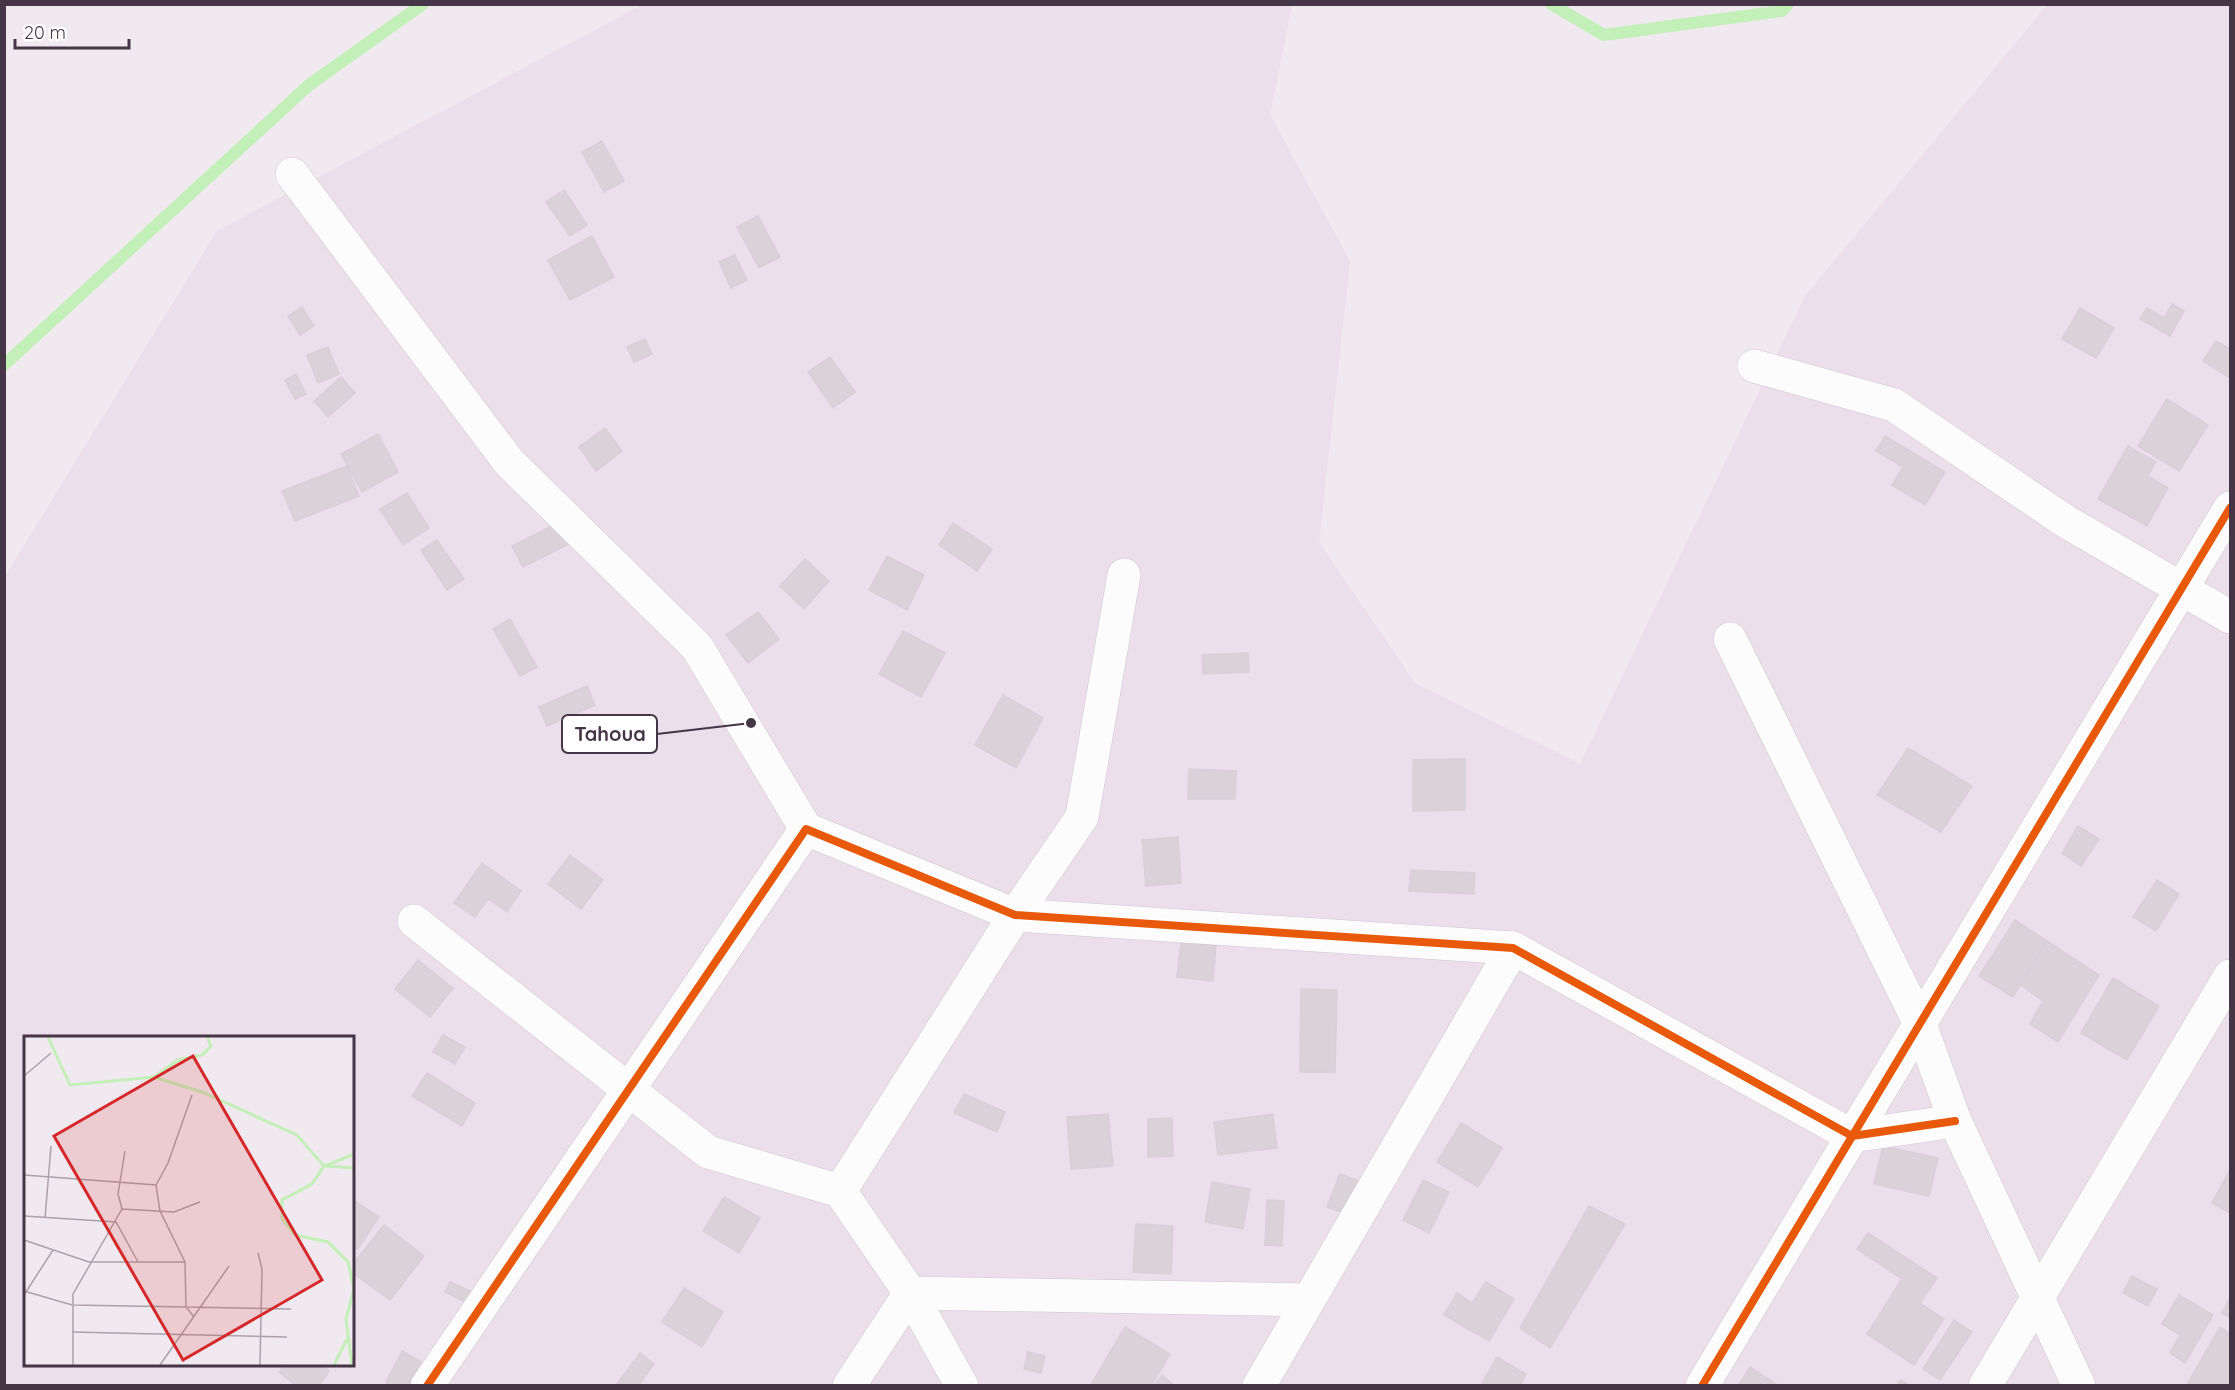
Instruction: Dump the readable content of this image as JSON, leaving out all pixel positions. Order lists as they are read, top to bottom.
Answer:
{
  "places": ["Tahoua"],
  "scale_bar": "20 m"
}
